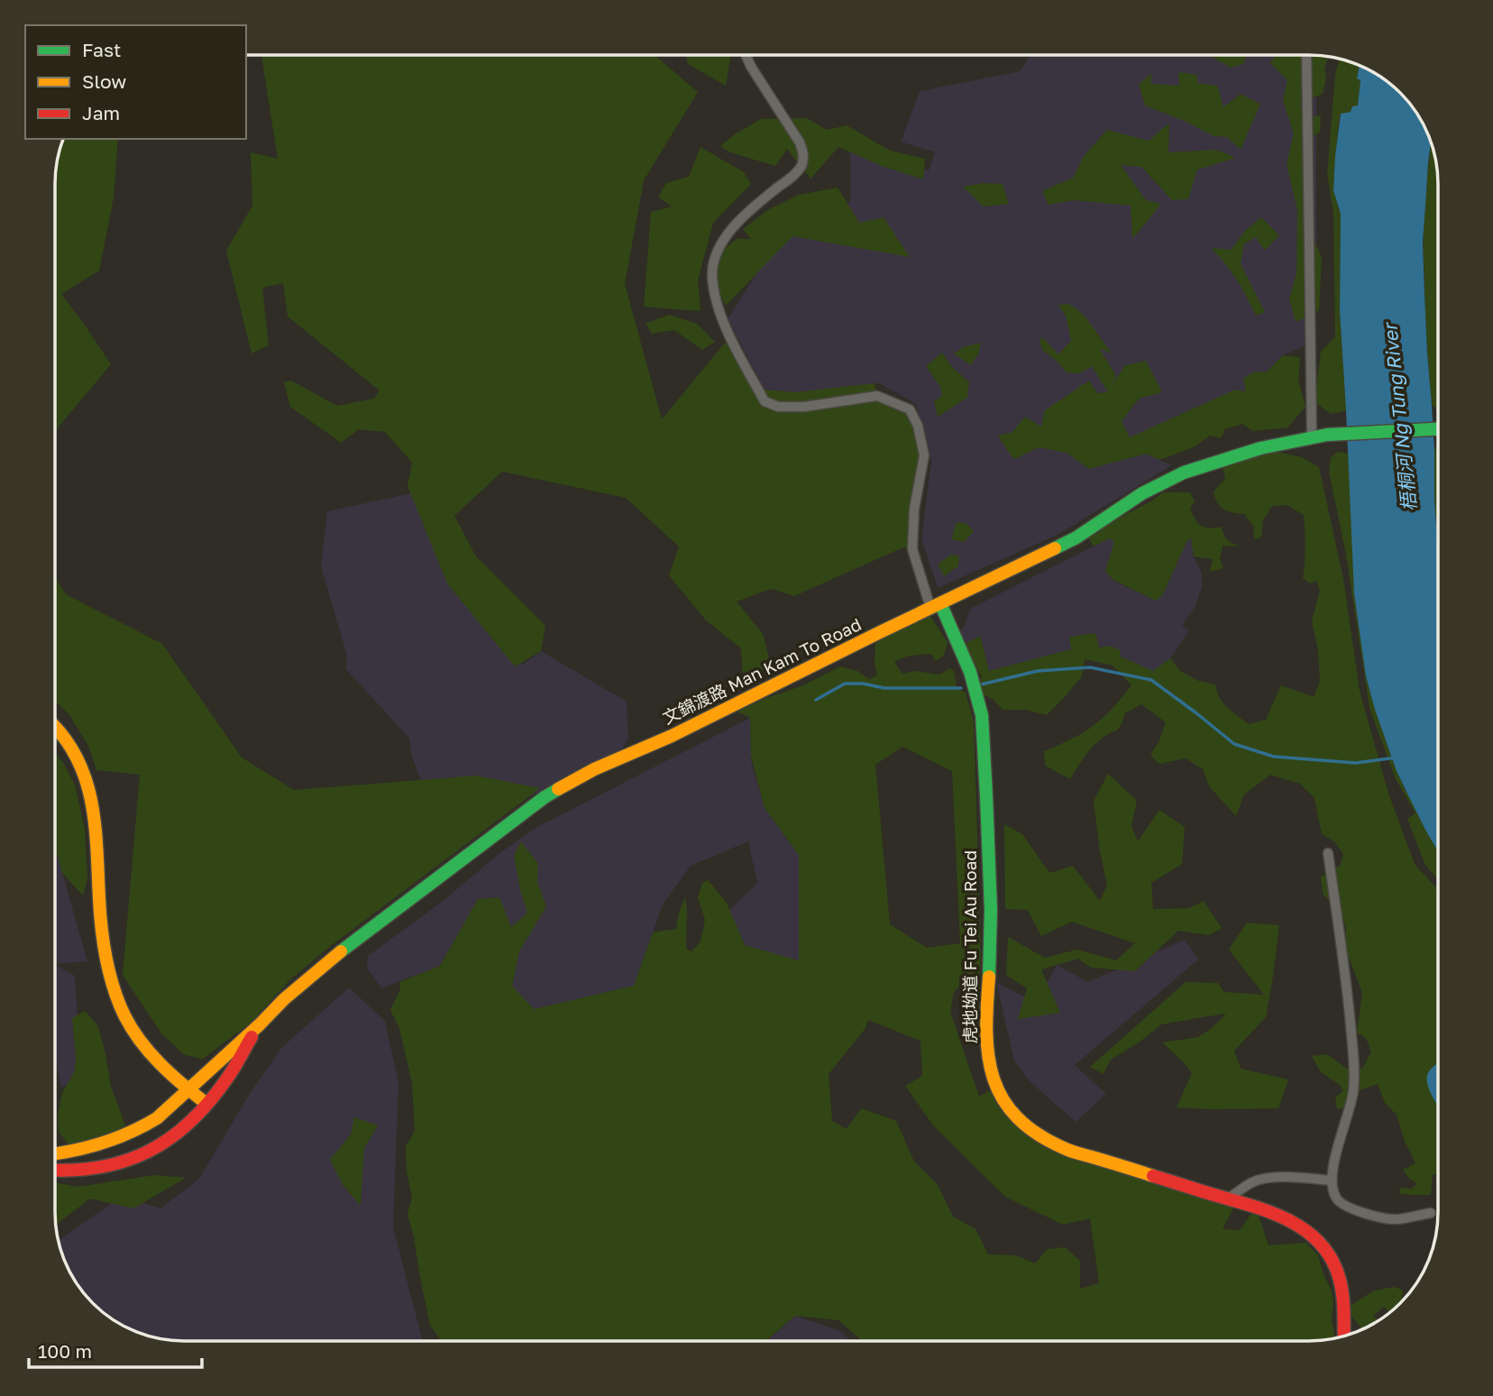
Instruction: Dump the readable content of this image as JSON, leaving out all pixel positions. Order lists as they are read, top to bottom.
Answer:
{
  "streets": {
    "main road": ["文錦渡路 Man Kam To Road", "虎地坳道 Fu Tei Au Road"]
  },
  "crossings": [
    ["文錦渡路 Man Kam To Road", "虎地坳道 Fu Tei Au Road"]
  ],
  "water": ["梧桐河 Ng Tung River"],
  "legend": ["Fast", "Slow", "Jam"],
  "scale_bar": "100 m"
}
